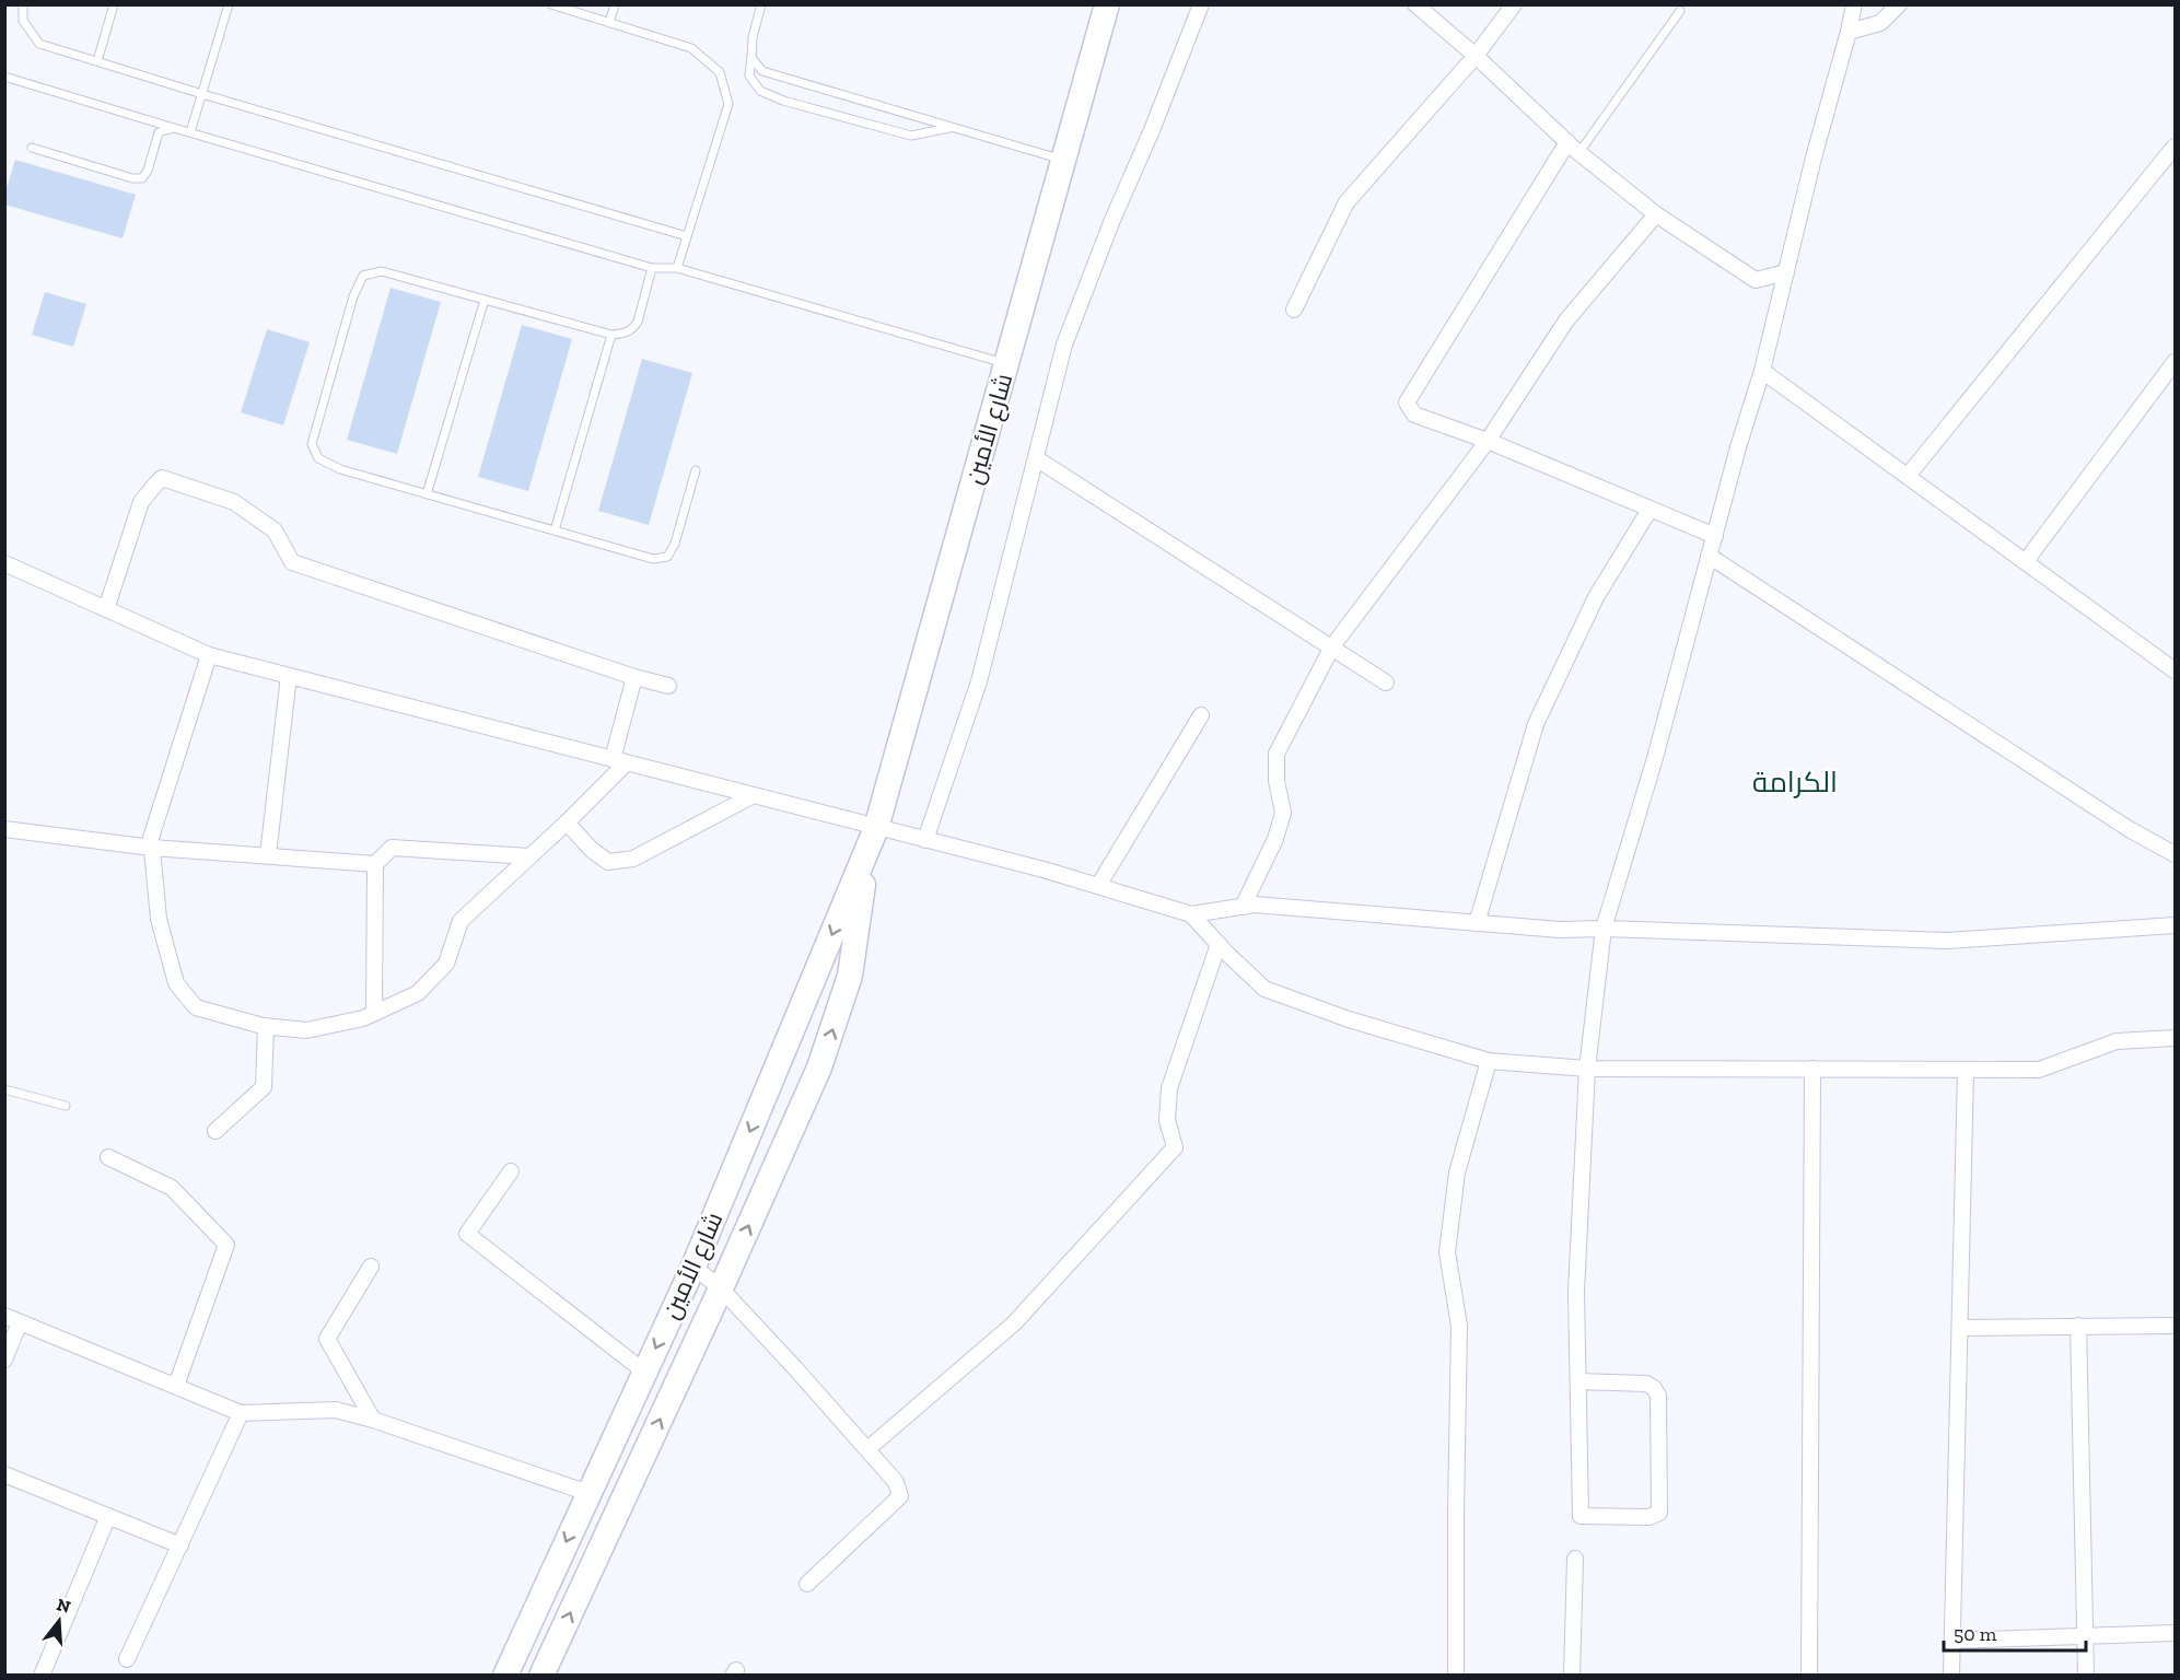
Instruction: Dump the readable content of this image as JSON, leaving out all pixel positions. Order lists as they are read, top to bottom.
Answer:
{
  "streets": {
    "main road": ["شارع الأمين"]
  },
  "districts": ["الكرامة"],
  "scale_bar": "50 m",
  "north": "top"
}
